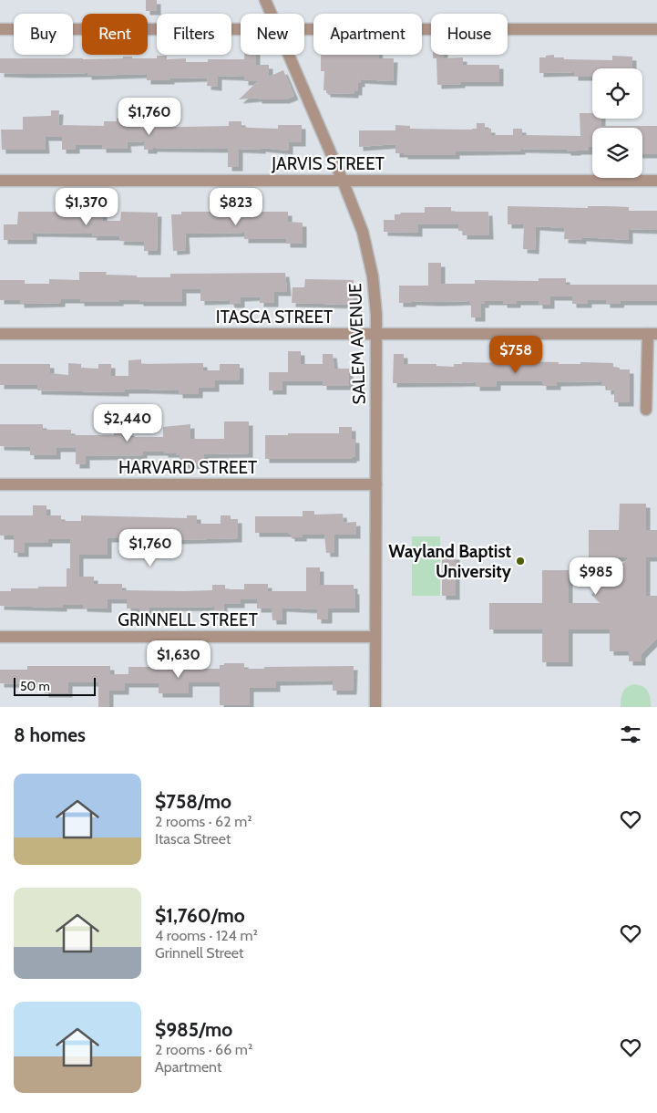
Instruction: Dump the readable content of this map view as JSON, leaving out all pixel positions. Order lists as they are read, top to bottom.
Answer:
{
  "streets": {
    "street": [
      "JARVIS STREET",
      "ITASCA STREET",
      "SALEM AVENUE",
      "HARVARD STREET",
      "GRINNELL STREET"
    ]
  },
  "crossings": [
    ["JARVIS STREET", "SALEM AVENUE"],
    ["ITASCA STREET", "SALEM AVENUE"],
    ["SALEM AVENUE", "HARVARD STREET"],
    ["SALEM AVENUE", "GRINNELL STREET"]
  ],
  "places": ["Wayland Baptist University"],
  "scale_bar": "50 m",
  "page": {
    "chip": [
      "Buy",
      "Rent",
      "Filters",
      "New",
      "Apartment",
      "House"
    ],
    "price": [
      "$1,760",
      "$1,370",
      "$823",
      "$758",
      "$2,440",
      "$1,760",
      "$985",
      "$1,630"
    ],
    "scale": "50 m",
    "heading": "8 homes",
    "list": [
      {
        "name": "$758/mo",
        "note": "2 rooms · 62 m² · Itasca Street"
      },
      {
        "name": "$1,760/mo",
        "note": "4 rooms · 124 m² · Grinnell Street"
      },
      {
        "name": "$985/mo",
        "note": "2 rooms · 66 m² · Apartment"
      }
    ]
  }
}
